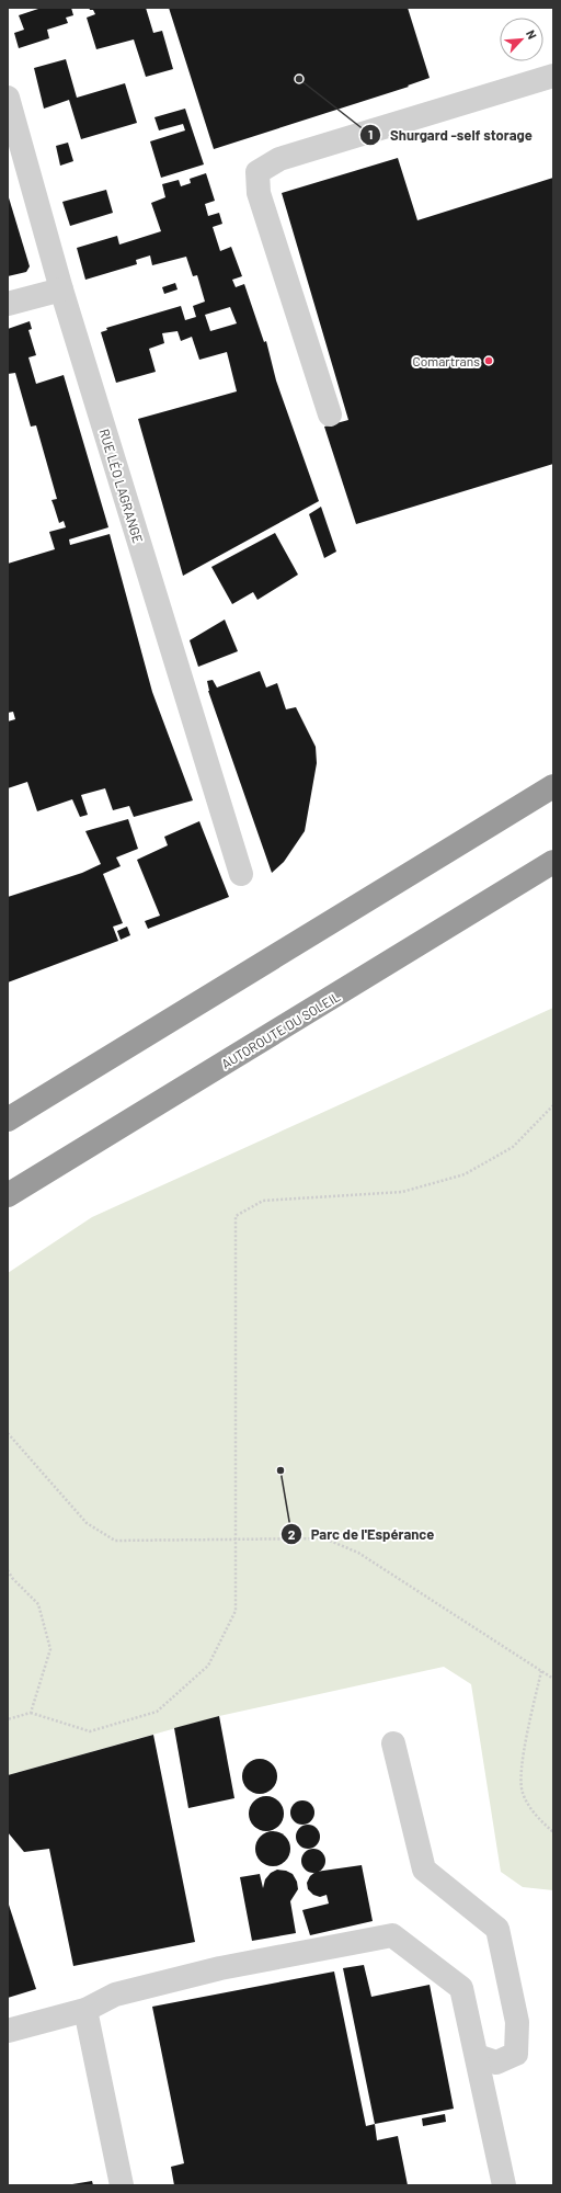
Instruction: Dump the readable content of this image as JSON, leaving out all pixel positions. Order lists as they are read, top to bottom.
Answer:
{
  "streets": {
    "highway": ["AUTOROUTE DU SOLEIL"],
    "street": ["RUE LÉO LAGRANGE"]
  },
  "places": ["Shurgard -self storage", "Comartrans", "Parc de l'Espérance"],
  "north": "top right"
}
